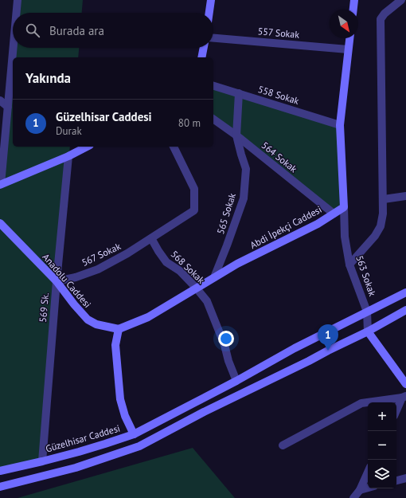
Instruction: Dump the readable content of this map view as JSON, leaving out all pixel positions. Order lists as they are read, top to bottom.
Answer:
{
  "streets": {
    "street": [
      "557 Sokak",
      "558 Sokak",
      "564 Sokak",
      "565 Sokak",
      "Abdi İpekçi Caddesi",
      "567 Sokak",
      "568 Sokak",
      "563 Sokak",
      "Anadolu Caddesi",
      "569 Sk.",
      "Güzelhisar Caddesi"
    ]
  },
  "crossings": [
    ["558 Sokak", "565 Sokak"],
    ["564 Sokak", "565 Sokak"],
    ["564 Sokak", "Abdi İpekçi Caddesi"],
    ["565 Sokak", "Abdi İpekçi Caddesi"],
    ["Abdi İpekçi Caddesi", "568 Sokak"],
    ["Abdi İpekçi Caddesi", "563 Sokak"],
    ["Abdi İpekçi Caddesi", "Anadolu Caddesi"],
    ["567 Sokak", "568 Sokak"],
    ["567 Sokak", "Anadolu Caddesi"],
    ["567 Sokak", "569 Sk."],
    ["568 Sokak", "Güzelhisar Caddesi"],
    ["563 Sokak", "Güzelhisar Caddesi"],
    ["Anadolu Caddesi", "569 Sk."],
    ["569 Sk.", "Güzelhisar Caddesi"]
  ],
  "north": "bottom right",
  "page": {
    "search": "Burada ara",
    "heading": "Yakında",
    "list": [
      {
        "mark": "1",
        "name": "Güzelhisar Caddesi",
        "note": "Durak",
        "value": "80 m"
      }
    ],
    "pins": "1",
    "map_buttons": ["+", "−"]
  }
}
